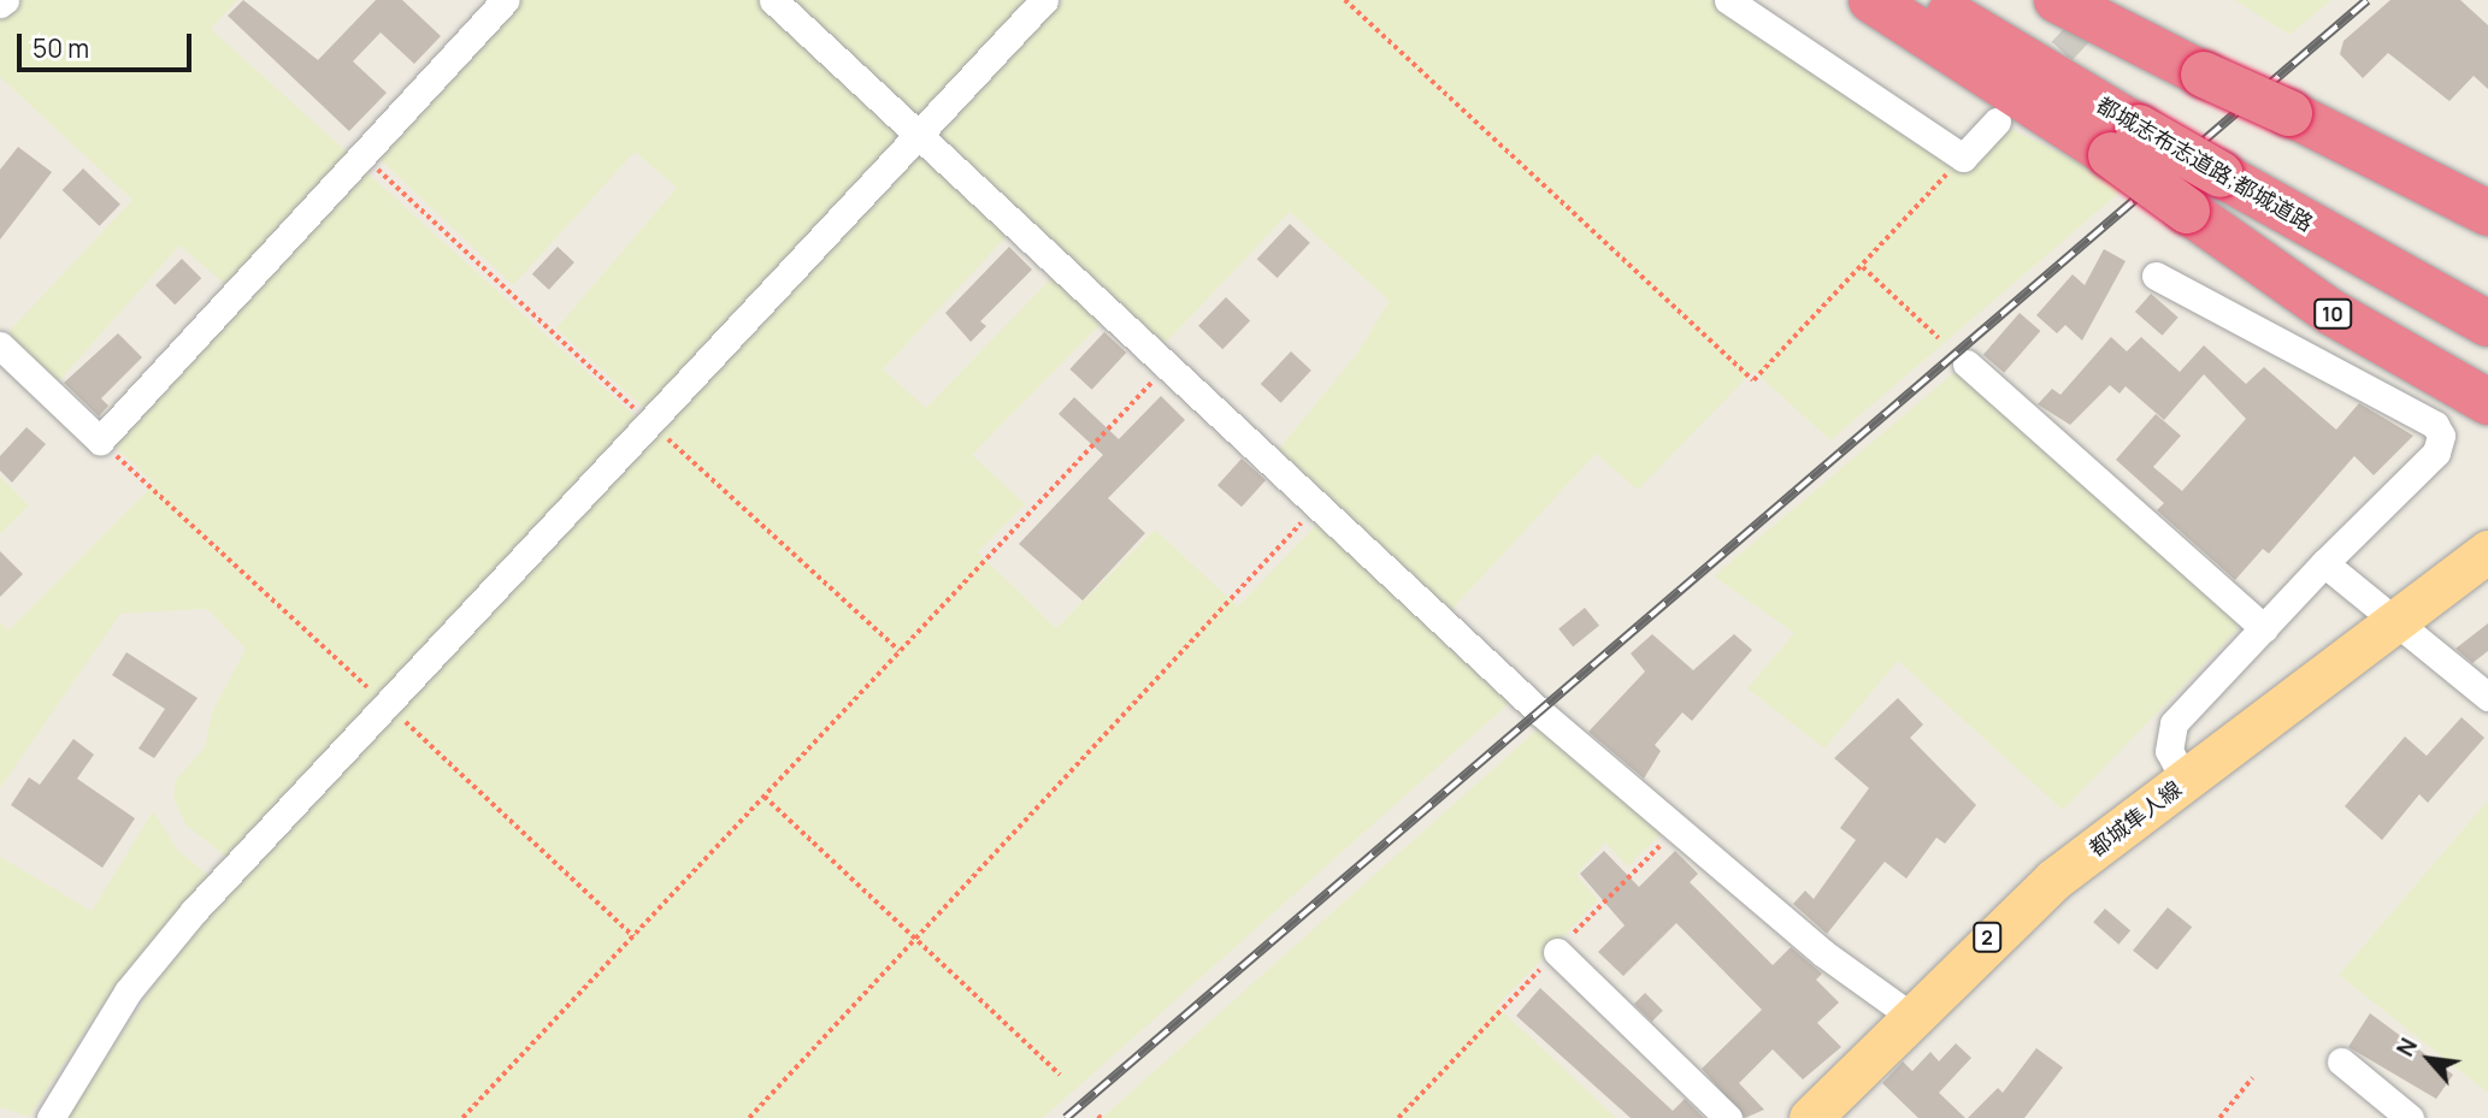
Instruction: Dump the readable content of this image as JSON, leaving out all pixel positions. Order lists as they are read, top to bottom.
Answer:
{
  "streets": {
    "highway": ["都城志布志道路;都城道路", "10"],
    "main road": ["都城隼人線", "2"]
  },
  "crossings": [
    ["都城志布志道路;都城道路", "10"]
  ],
  "scale_bar": "50 m",
  "north": "top left"
}
